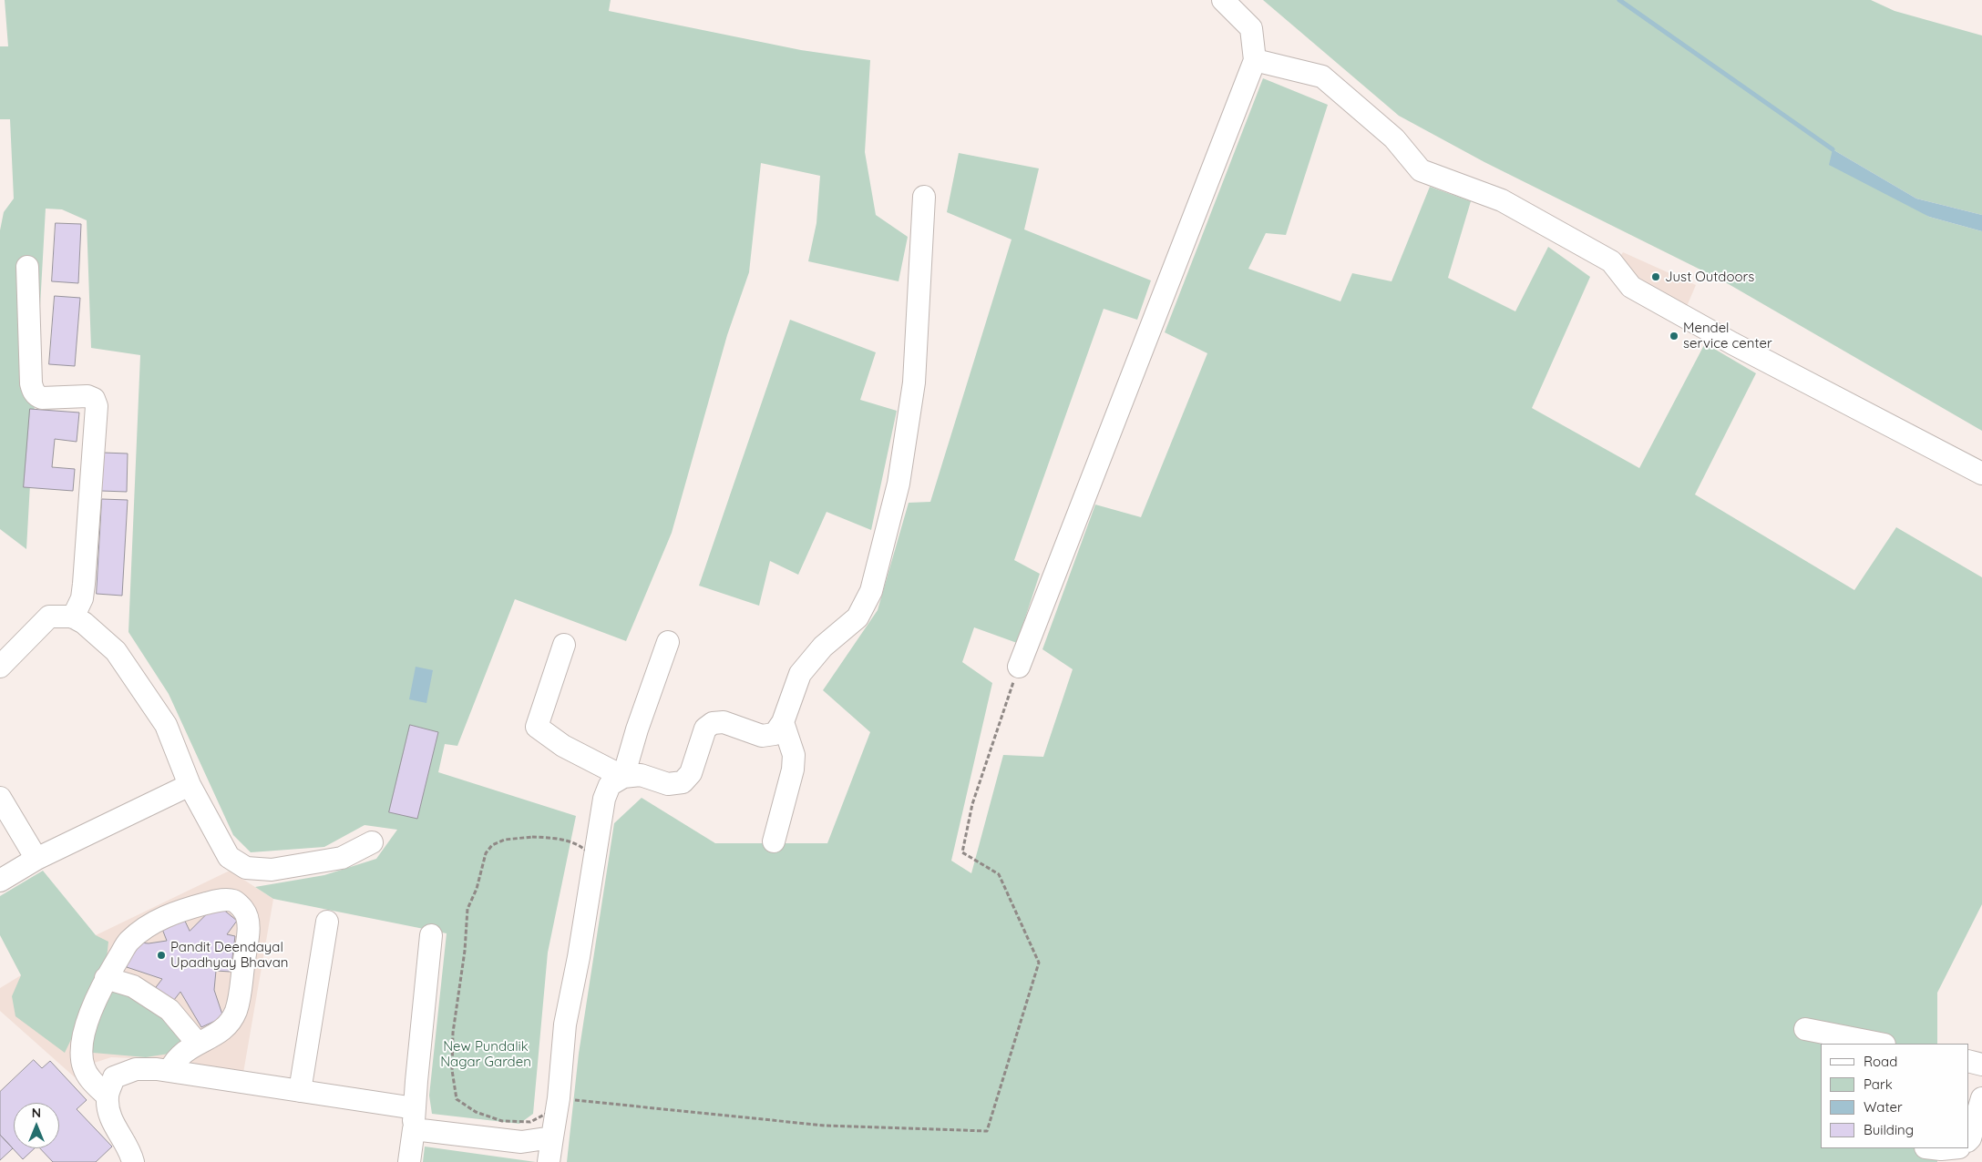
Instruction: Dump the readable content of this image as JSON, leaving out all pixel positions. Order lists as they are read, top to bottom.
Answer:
{
  "parks": ["New Pundalik Nagar Garden"],
  "places": ["Just Outdoors", "Mendel service center", "Pandit Deendayal Upadhyay Bhavan"],
  "legend": [
    "Road",
    "Park",
    "Water",
    "Building"
  ],
  "north": "top"
}
